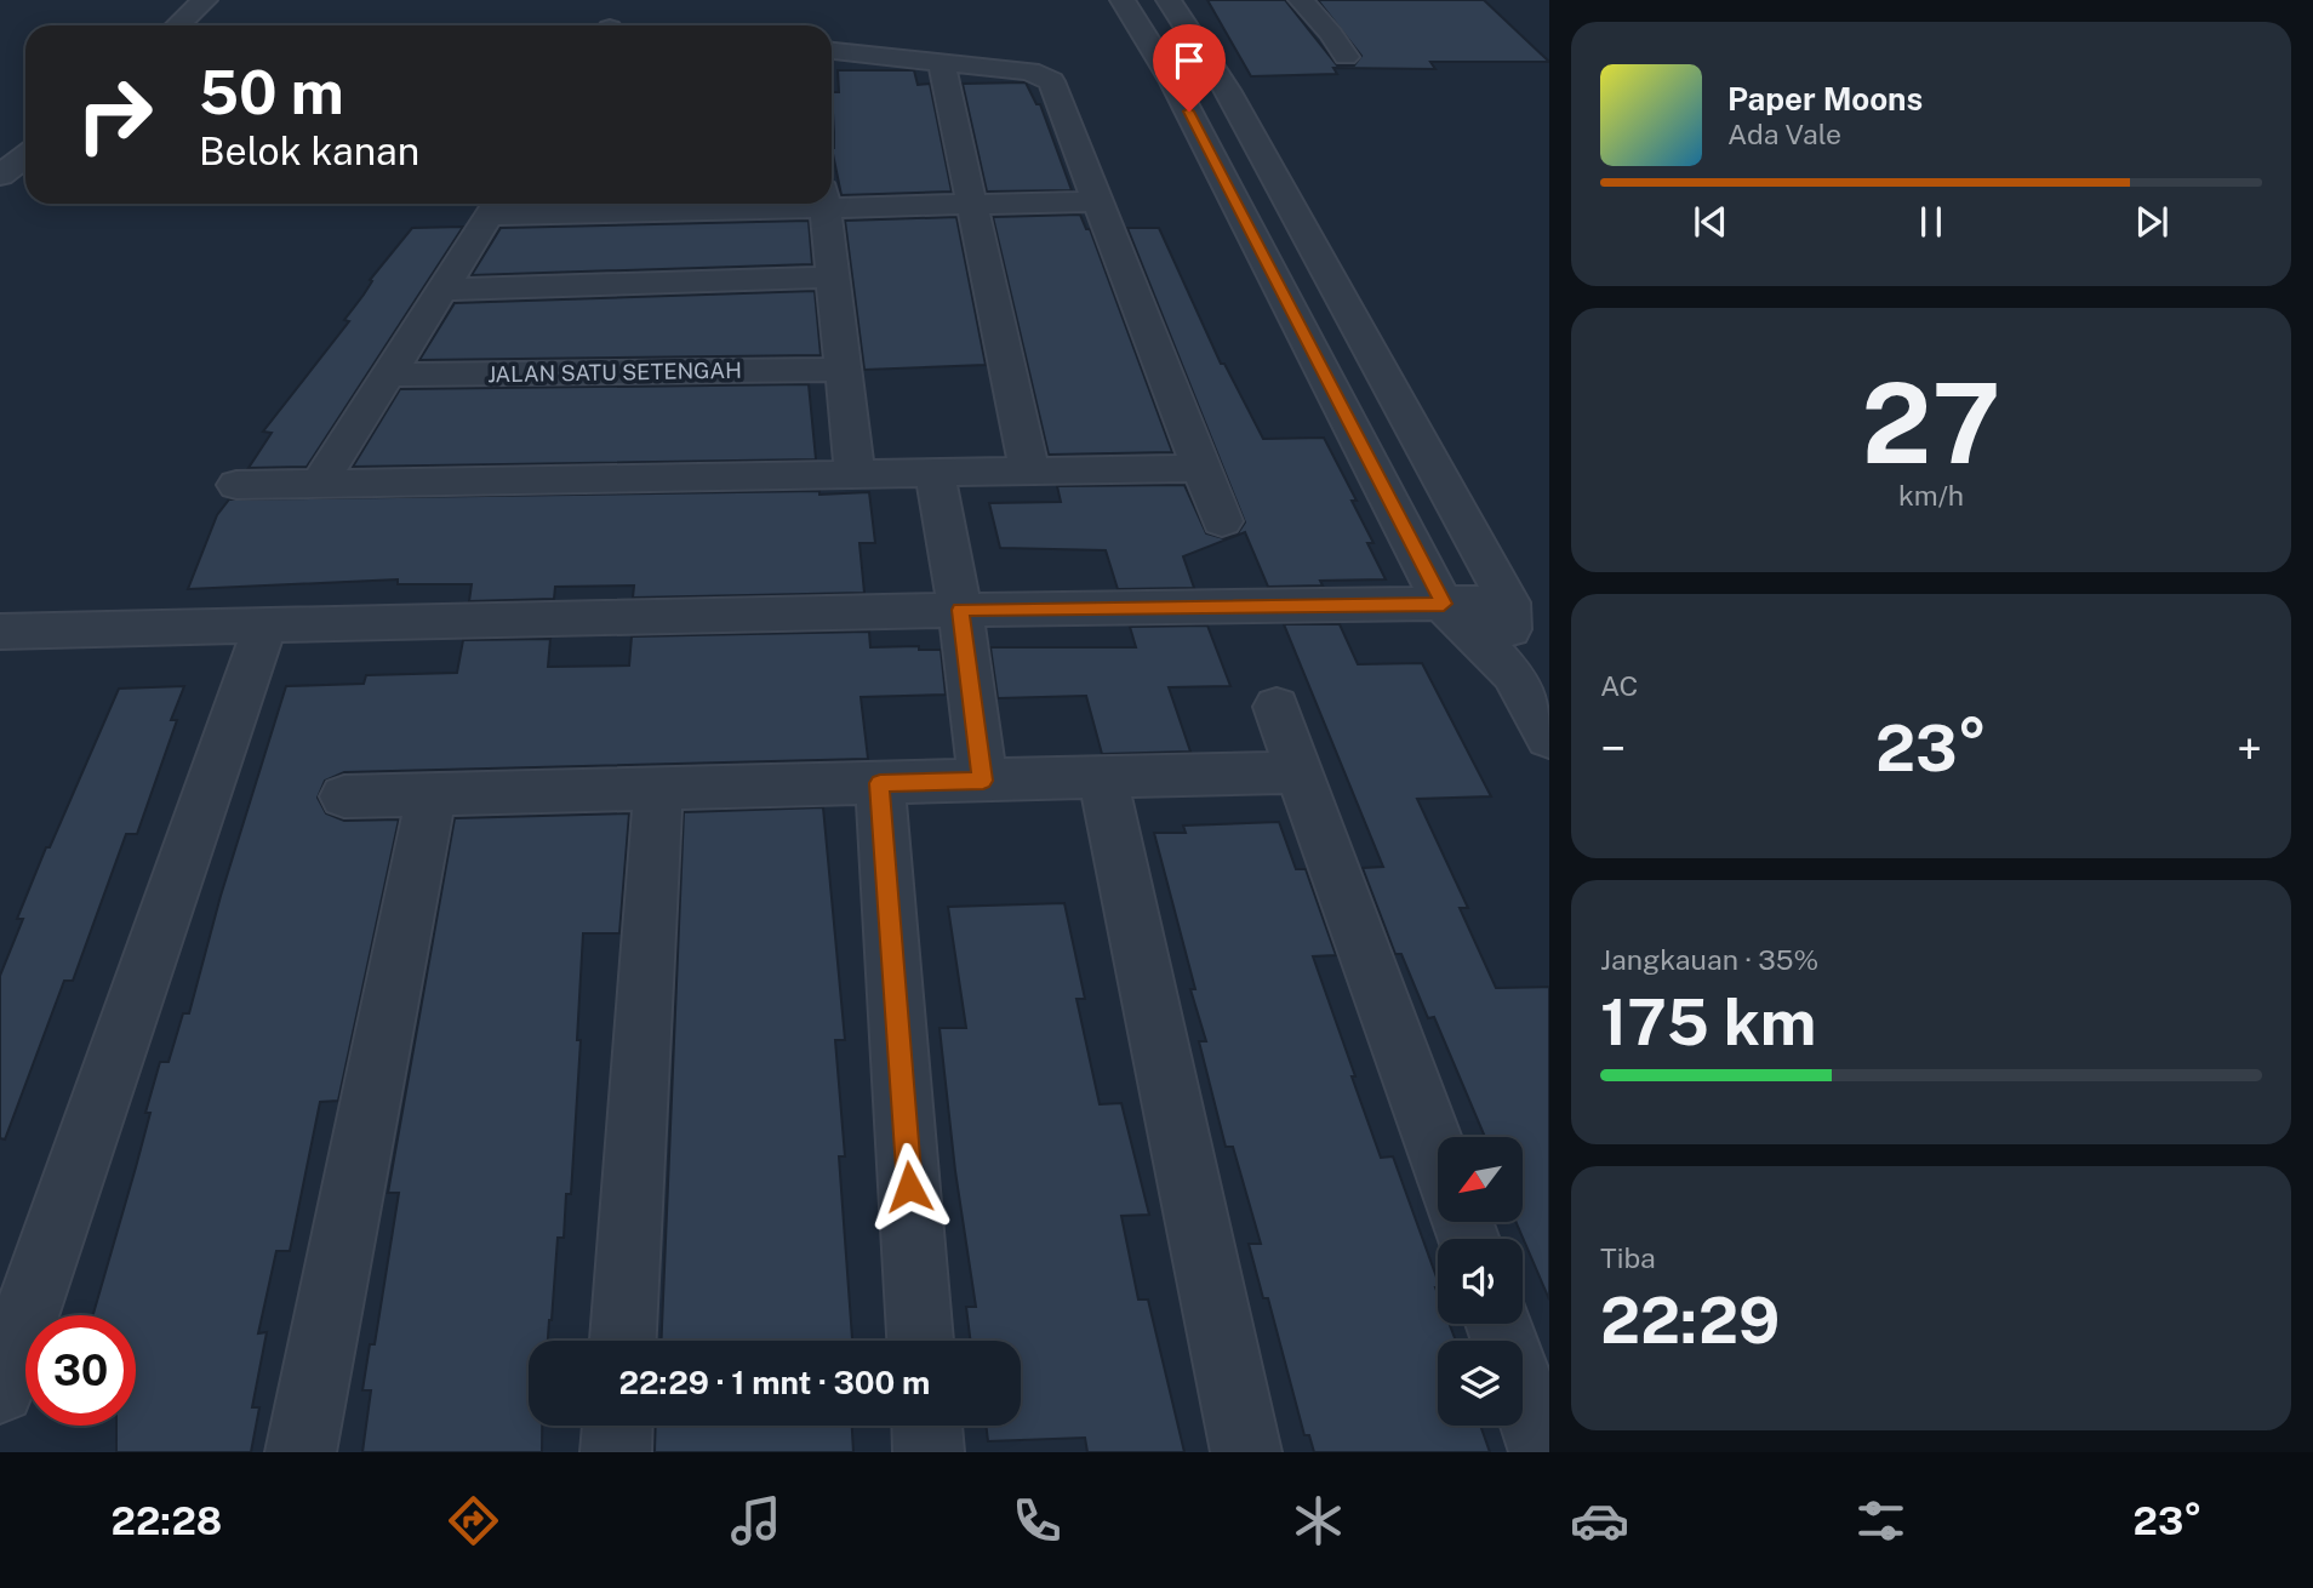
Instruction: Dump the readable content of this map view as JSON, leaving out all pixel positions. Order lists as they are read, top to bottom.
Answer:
{
  "streets": {
    "street": ["JALAN SATU SETENGAH"]
  },
  "north": "bottom left",
  "page": {
    "turn": ["50 m", "Belok kanan"],
    "song": ["Paper Moons", "Ada Vale"],
    "tile": [
      ["27", "km/h"],
      "AC",
      ["Jangkauan · 35%", "175 km"],
      ["Tiba", "22:29"]
    ],
    "heat": ["−", "23°", "+"],
    "limit": "30",
    "trip": "22:29 · 1 mnt · 300 m",
    "tabs": ["22:28", "23°"]
  }
}
